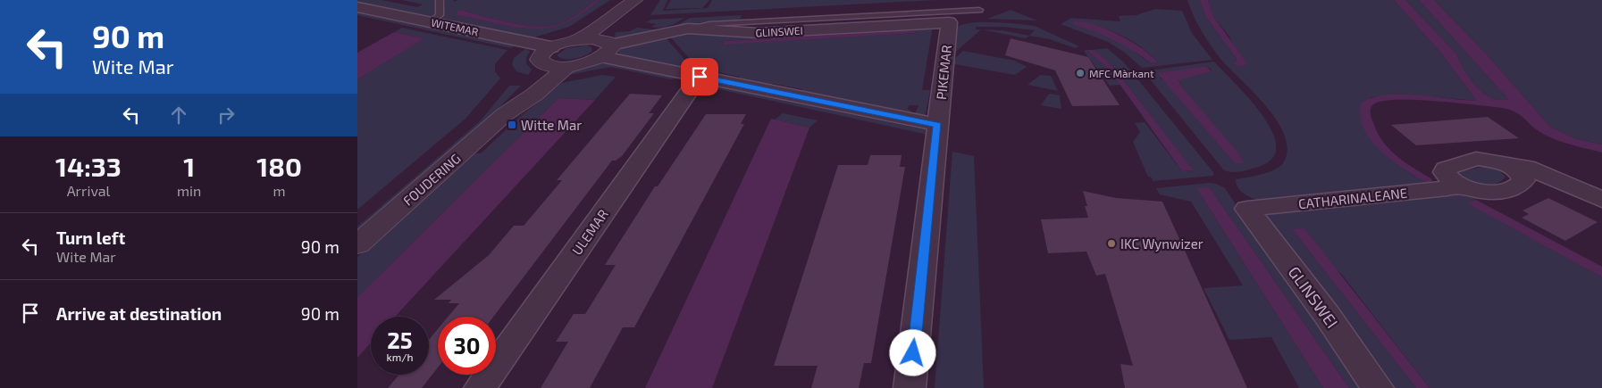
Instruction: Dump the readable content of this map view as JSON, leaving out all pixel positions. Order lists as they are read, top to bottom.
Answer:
{
  "streets": {
    "street": [
      "WITEMAR",
      "GLINSWEI",
      "PIKEMAR",
      "FOUDERING",
      "CATHARINALEANE",
      "ULEMAR"
    ]
  },
  "crossings": [
    ["WITEMAR", "FOUDERING"],
    ["GLINSWEI", "PIKEMAR"],
    ["GLINSWEI", "CATHARINALEANE"]
  ],
  "places": {
    "other": ["MFC Màrkant", "IKC Wynwizer"],
    "transit": ["Witte Mar"]
  },
  "page": {
    "turn": ["90 m", "Wite Mar"],
    "eta": [
      "14:33",
      "Arrival",
      "1",
      "min",
      "180",
      "m"
    ],
    "list": [
      {
        "name": "Turn left",
        "note": "Wite Mar",
        "value": "90 m"
      },
      {
        "name": "Arrive at destination",
        "value": "90 m"
      }
    ],
    "speed": "25 km/h",
    "limit": "30"
  }
}
